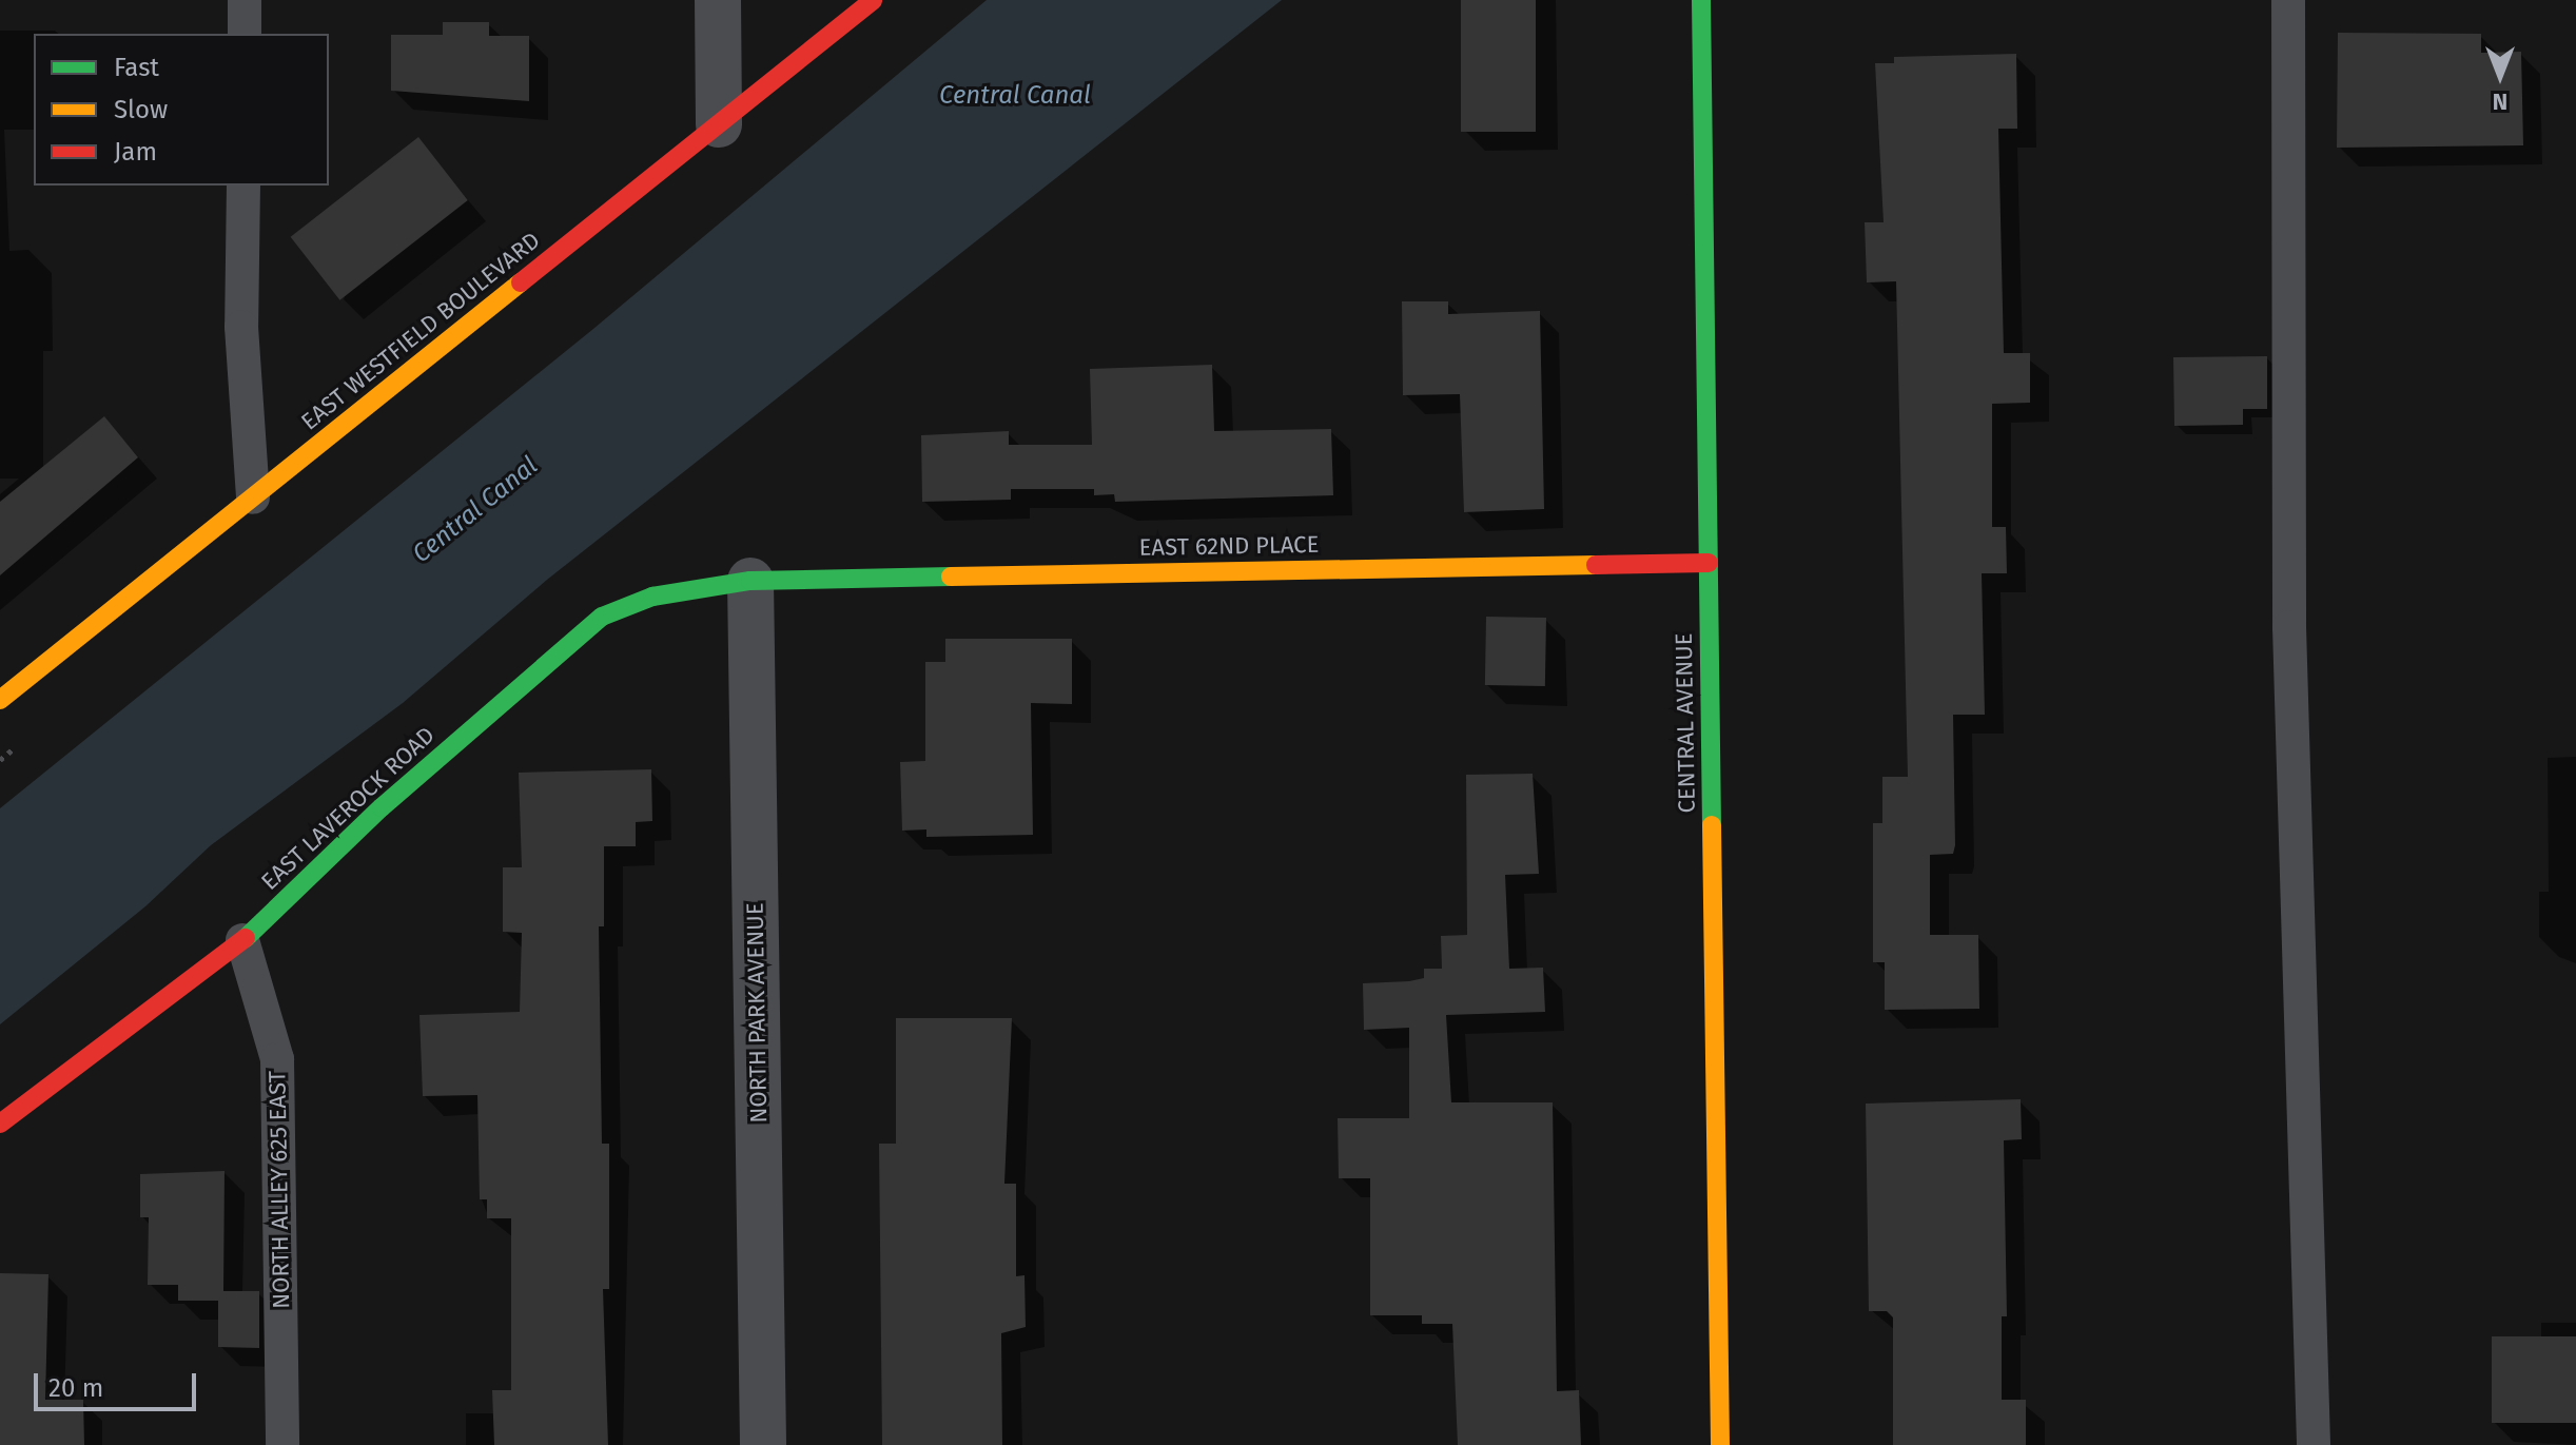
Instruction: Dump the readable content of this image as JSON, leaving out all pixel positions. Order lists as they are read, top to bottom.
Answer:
{
  "streets": {
    "street": [
      "EAST WESTFIELD BOULEVARD",
      "EAST 62ND PLACE",
      "CENTRAL AVENUE",
      "EAST LAVEROCK ROAD",
      "NORTH PARK AVENUE"
    ],
    "lane": ["NORTH ALLEY 625 EAST"]
  },
  "crossings": [
    ["EAST 62ND PLACE", "CENTRAL AVENUE"],
    ["EAST 62ND PLACE", "EAST LAVEROCK ROAD"],
    ["EAST 62ND PLACE", "NORTH PARK AVENUE"],
    ["EAST LAVEROCK ROAD", "NORTH PARK AVENUE"],
    ["EAST LAVEROCK ROAD", "NORTH ALLEY 625 EAST"]
  ],
  "water": ["Central Canal"],
  "legend": ["Fast", "Slow", "Jam"],
  "scale_bar": "20 m",
  "north": "bottom"
}
